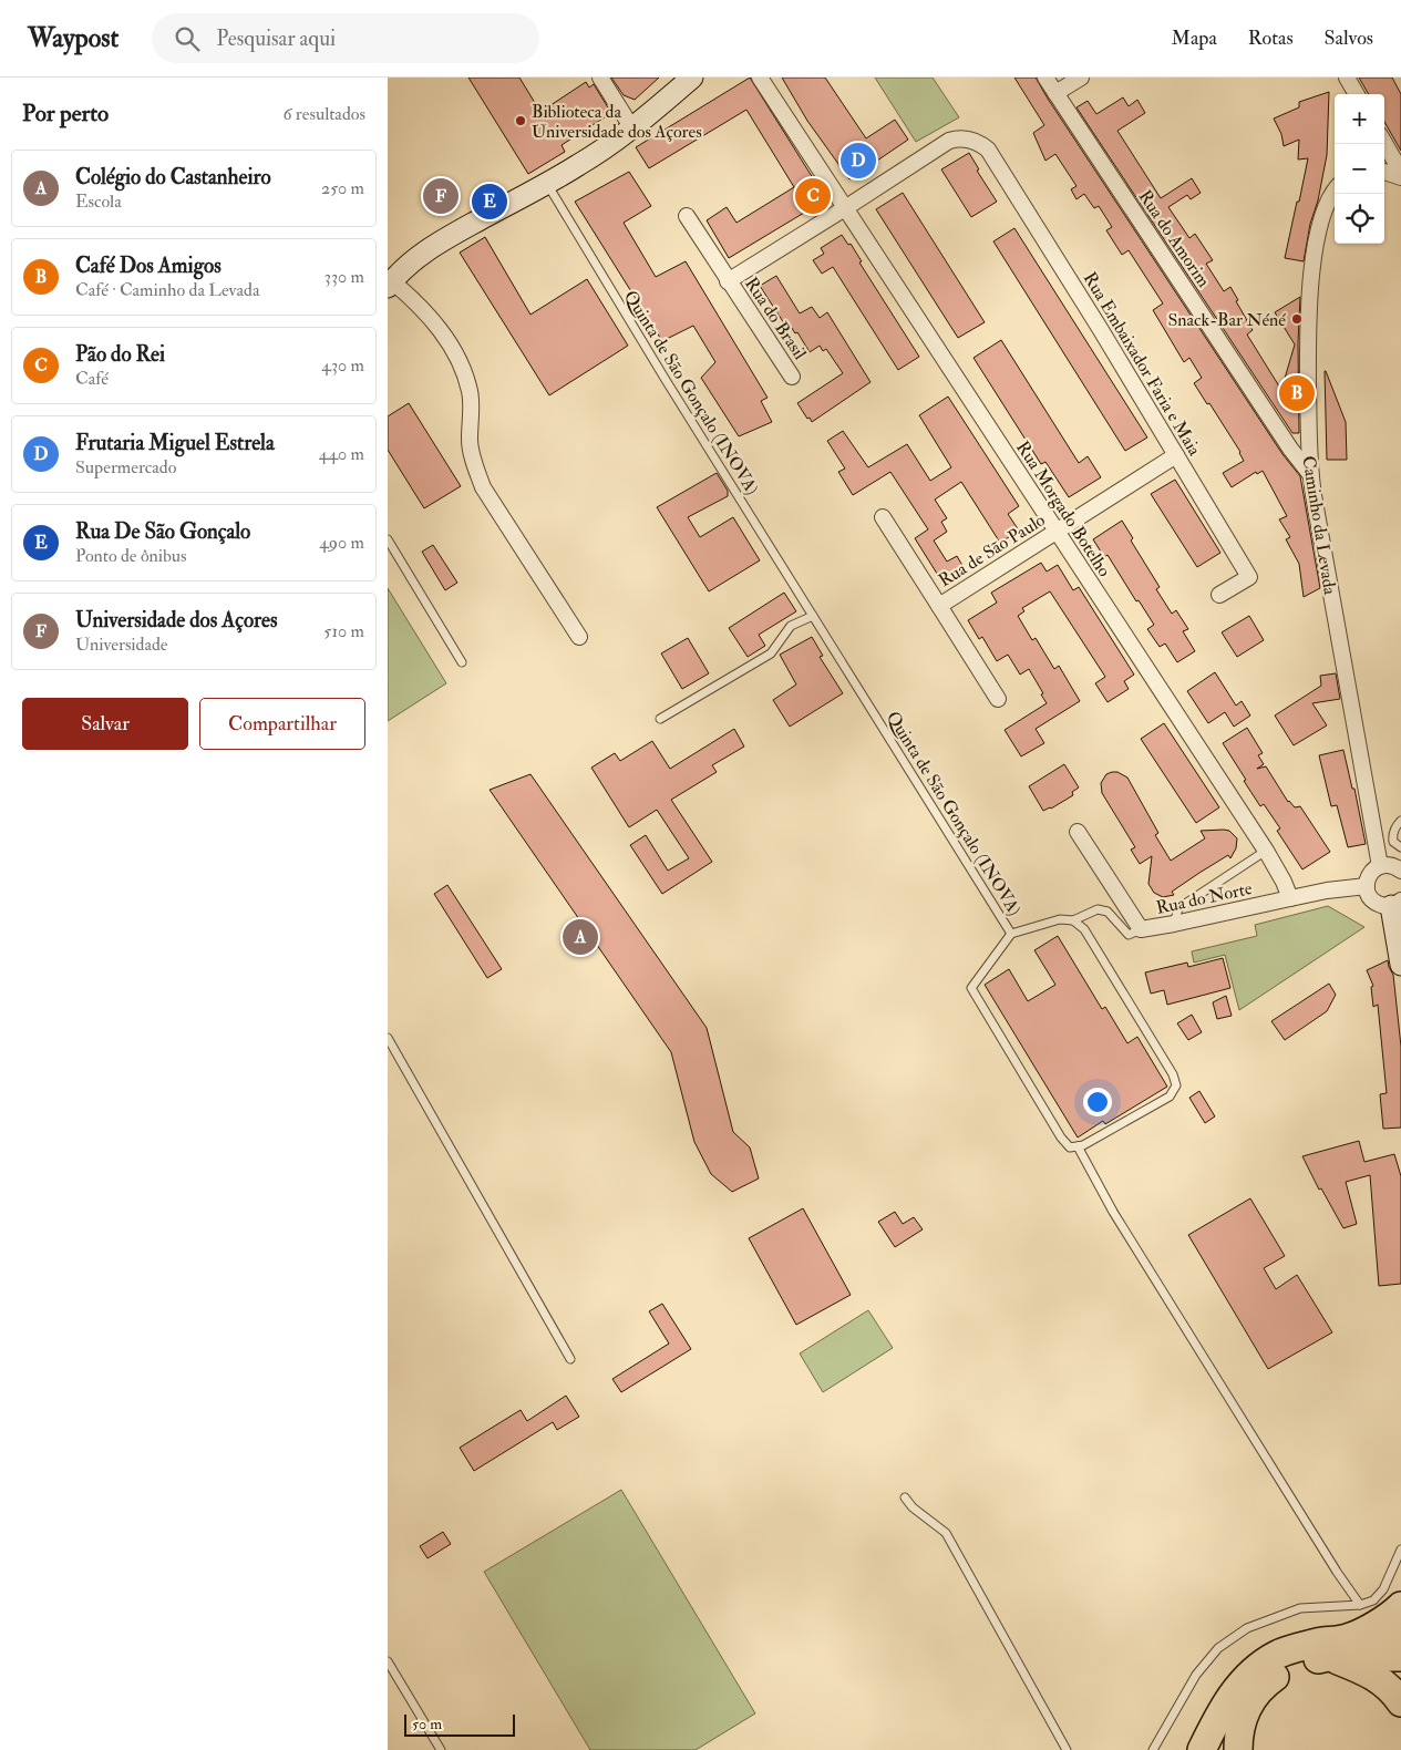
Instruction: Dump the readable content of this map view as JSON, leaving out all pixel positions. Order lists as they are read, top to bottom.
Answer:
{
  "streets": {
    "street": [
      "Rua do Amorim",
      "Rua do Brasil",
      "Rua Embaixador Faria e Maia",
      "Rua Morgado Botelho",
      "Caminho da Levada",
      "Rua de São Paulo",
      "Rua do Norte"
    ],
    "lane": ["Quinta de São Gonçalo (INOVA)"]
  },
  "crossings": [
    ["Rua do Amorim", "Caminho da Levada"],
    ["Rua do Brasil", "Rua Embaixador Faria e Maia"],
    ["Rua do Brasil", "Rua Morgado Botelho"],
    ["Rua Embaixador Faria e Maia", "Rua de São Paulo"],
    ["Quinta de São Gonçalo (INOVA)", "Rua do Norte"],
    ["Rua Morgado Botelho", "Rua de São Paulo"],
    ["Rua Morgado Botelho", "Rua do Norte"]
  ],
  "places": ["Biblioteca da Universidade dos Açores", "Snack-Bar Néné"],
  "scale_bar": "50 m",
  "page": {
    "header": "Waypost",
    "search": "Pesquisar aqui",
    "nav": ["Mapa", "Rotas", "Salvos"],
    "heading": ["Por perto", "6 resultados"],
    "map_buttons": ["+", "−"],
    "pins": [
      "D",
      "C",
      "F",
      "E",
      "B",
      "A"
    ],
    "list": [
      {
        "mark": "A",
        "name": "Colégio do Castanheiro",
        "note": "Escola",
        "value": "250 m"
      },
      {
        "mark": "B",
        "name": "Café Dos Amigos",
        "note": "Café · Caminho da Levada",
        "value": "330 m"
      },
      {
        "mark": "C",
        "name": "Pão do Rei",
        "note": "Café",
        "value": "430 m"
      },
      {
        "mark": "D",
        "name": "Frutaria Miguel Estrela",
        "note": "Supermercado",
        "value": "440 m"
      },
      {
        "mark": "E",
        "name": "Rua De São Gonçalo",
        "note": "Ponto de ônibus",
        "value": "490 m"
      },
      {
        "mark": "F",
        "name": "Universidade dos Açores",
        "note": "Universidade",
        "value": "510 m"
      }
    ],
    "buttons": ["Salvar", "Compartilhar"],
    "scale": "50 m"
  }
}
